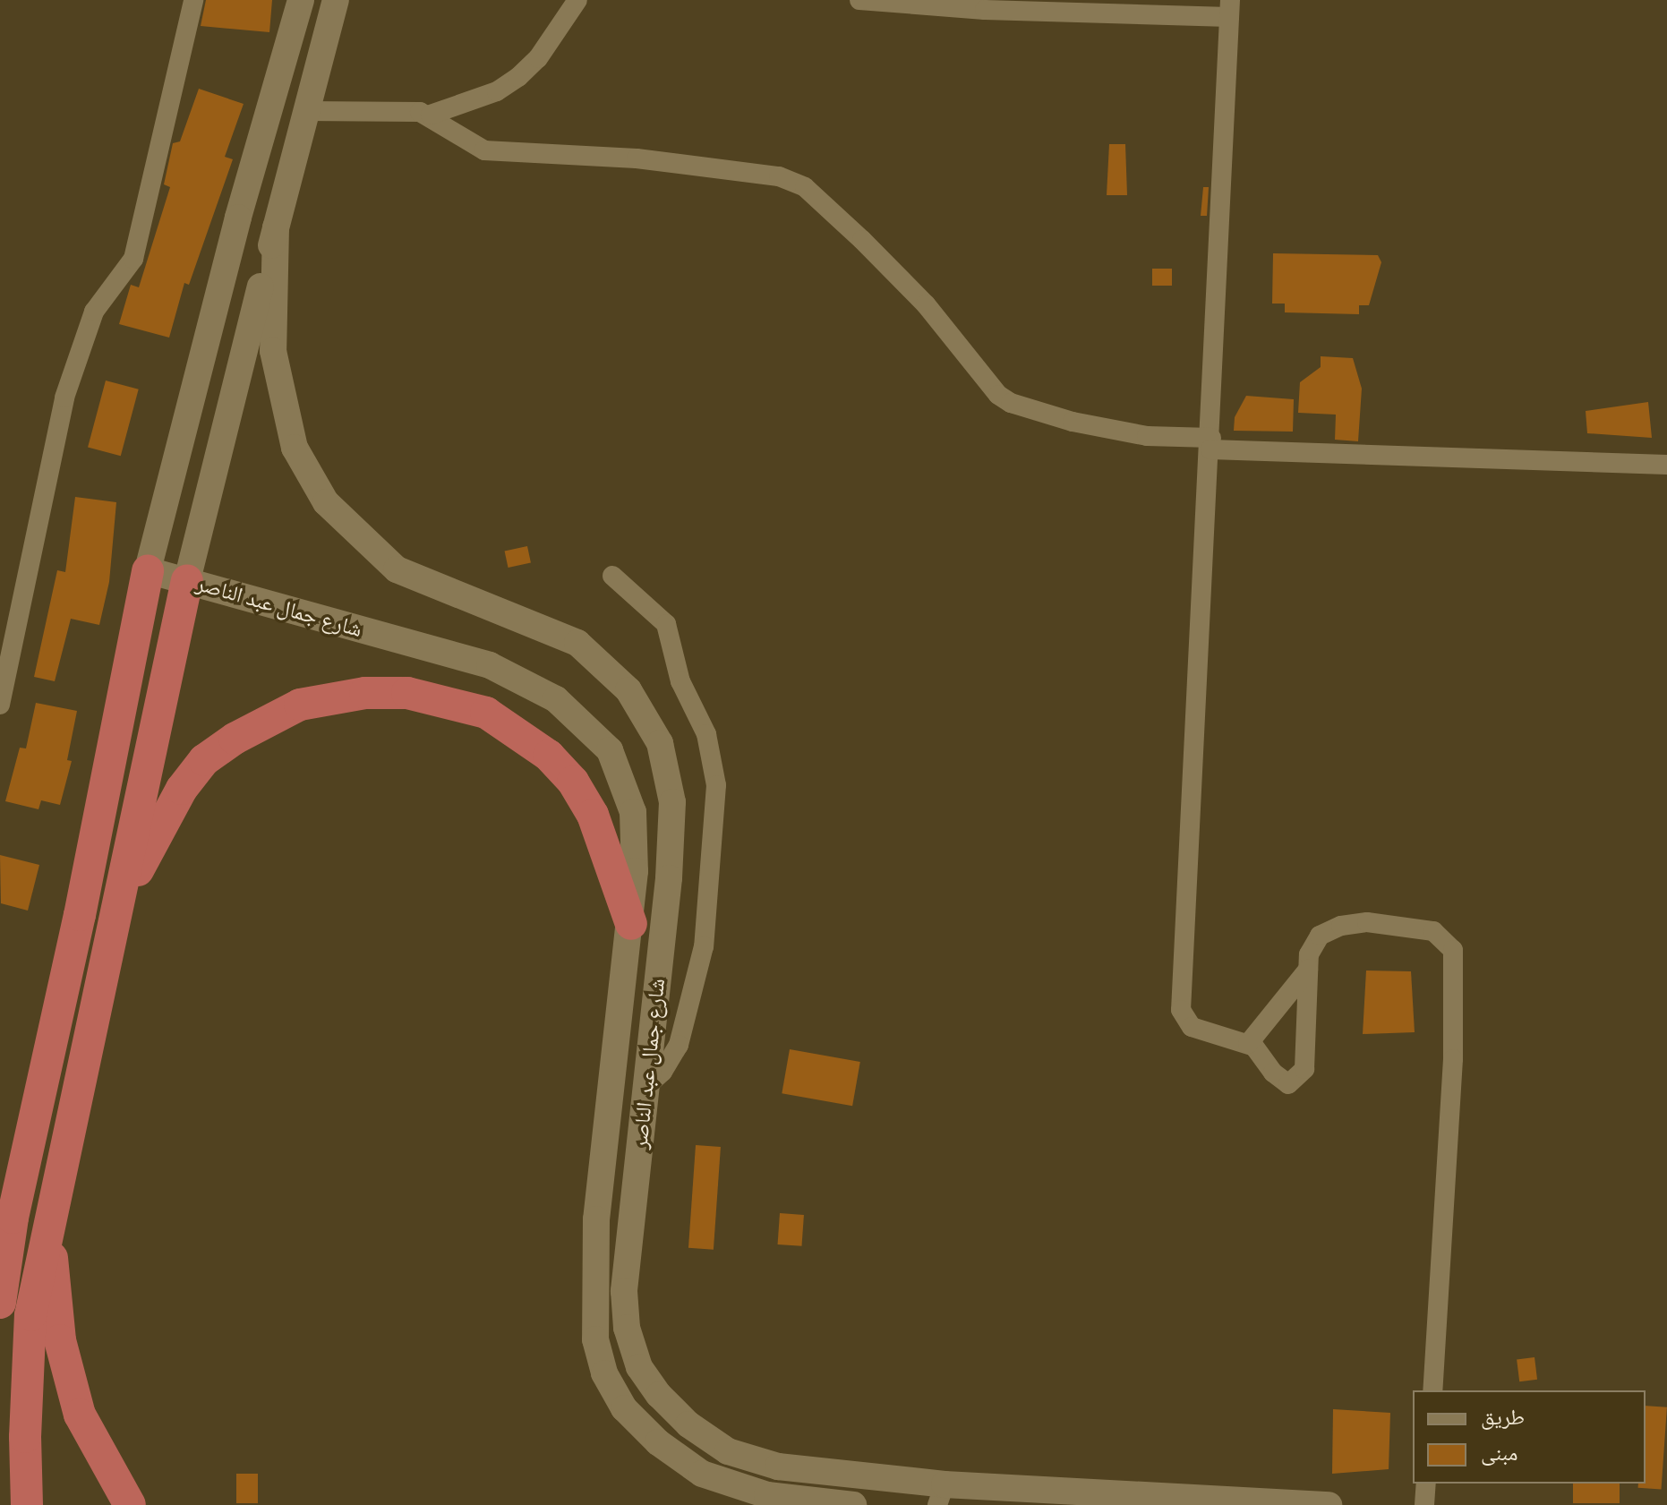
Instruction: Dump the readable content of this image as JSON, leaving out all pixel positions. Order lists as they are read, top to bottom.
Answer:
{
  "streets": {
    "main road": ["شارع جمال عبد الناصر"]
  },
  "legend": ["طريق", "مبنى"]
}
